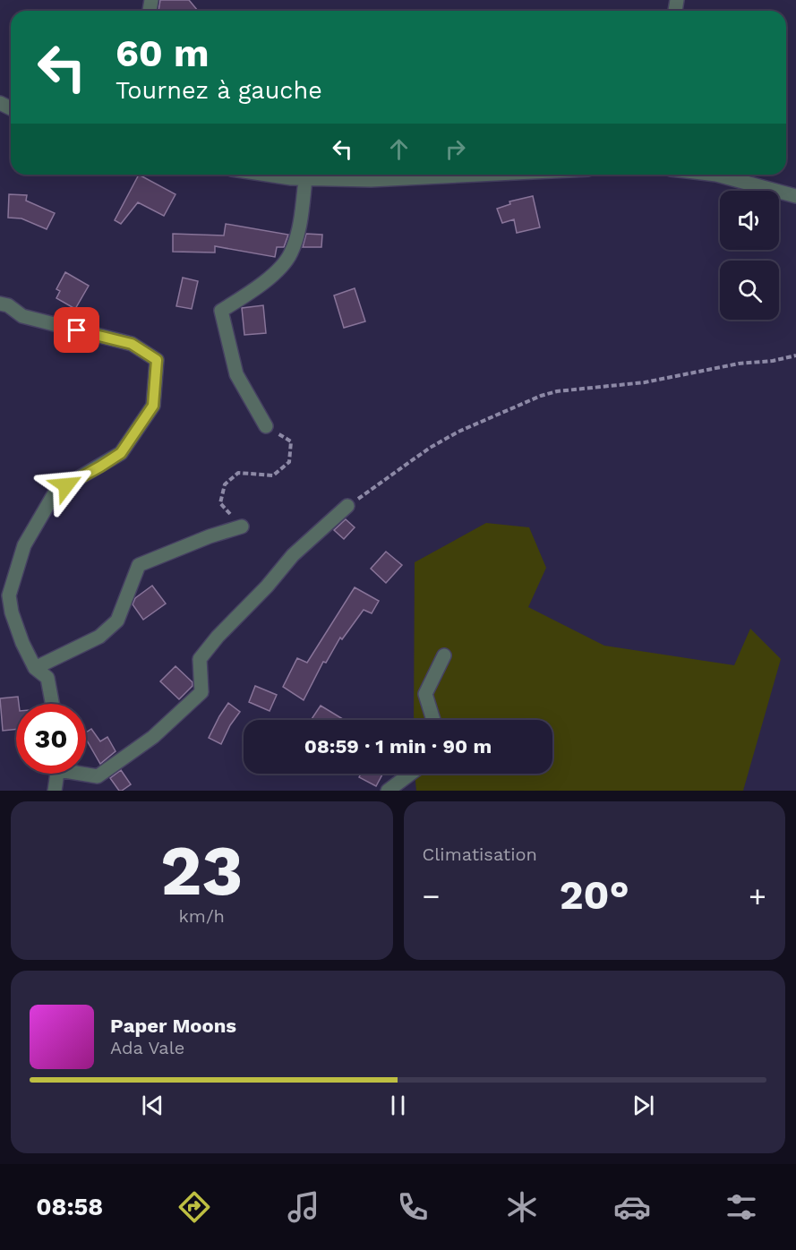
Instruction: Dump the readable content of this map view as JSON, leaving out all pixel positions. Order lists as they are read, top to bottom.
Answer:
{
  "page": {
    "turn": ["60 m", "Tournez à gauche"],
    "limit": "30",
    "trip": "08:59 · 1 min · 90 m",
    "tile": [
      ["23", "km/h"],
      "Climatisation"
    ],
    "heat": ["−", "20°", "+"],
    "song": ["Paper Moons", "Ada Vale"],
    "tabs": "08:58"
  }
}
